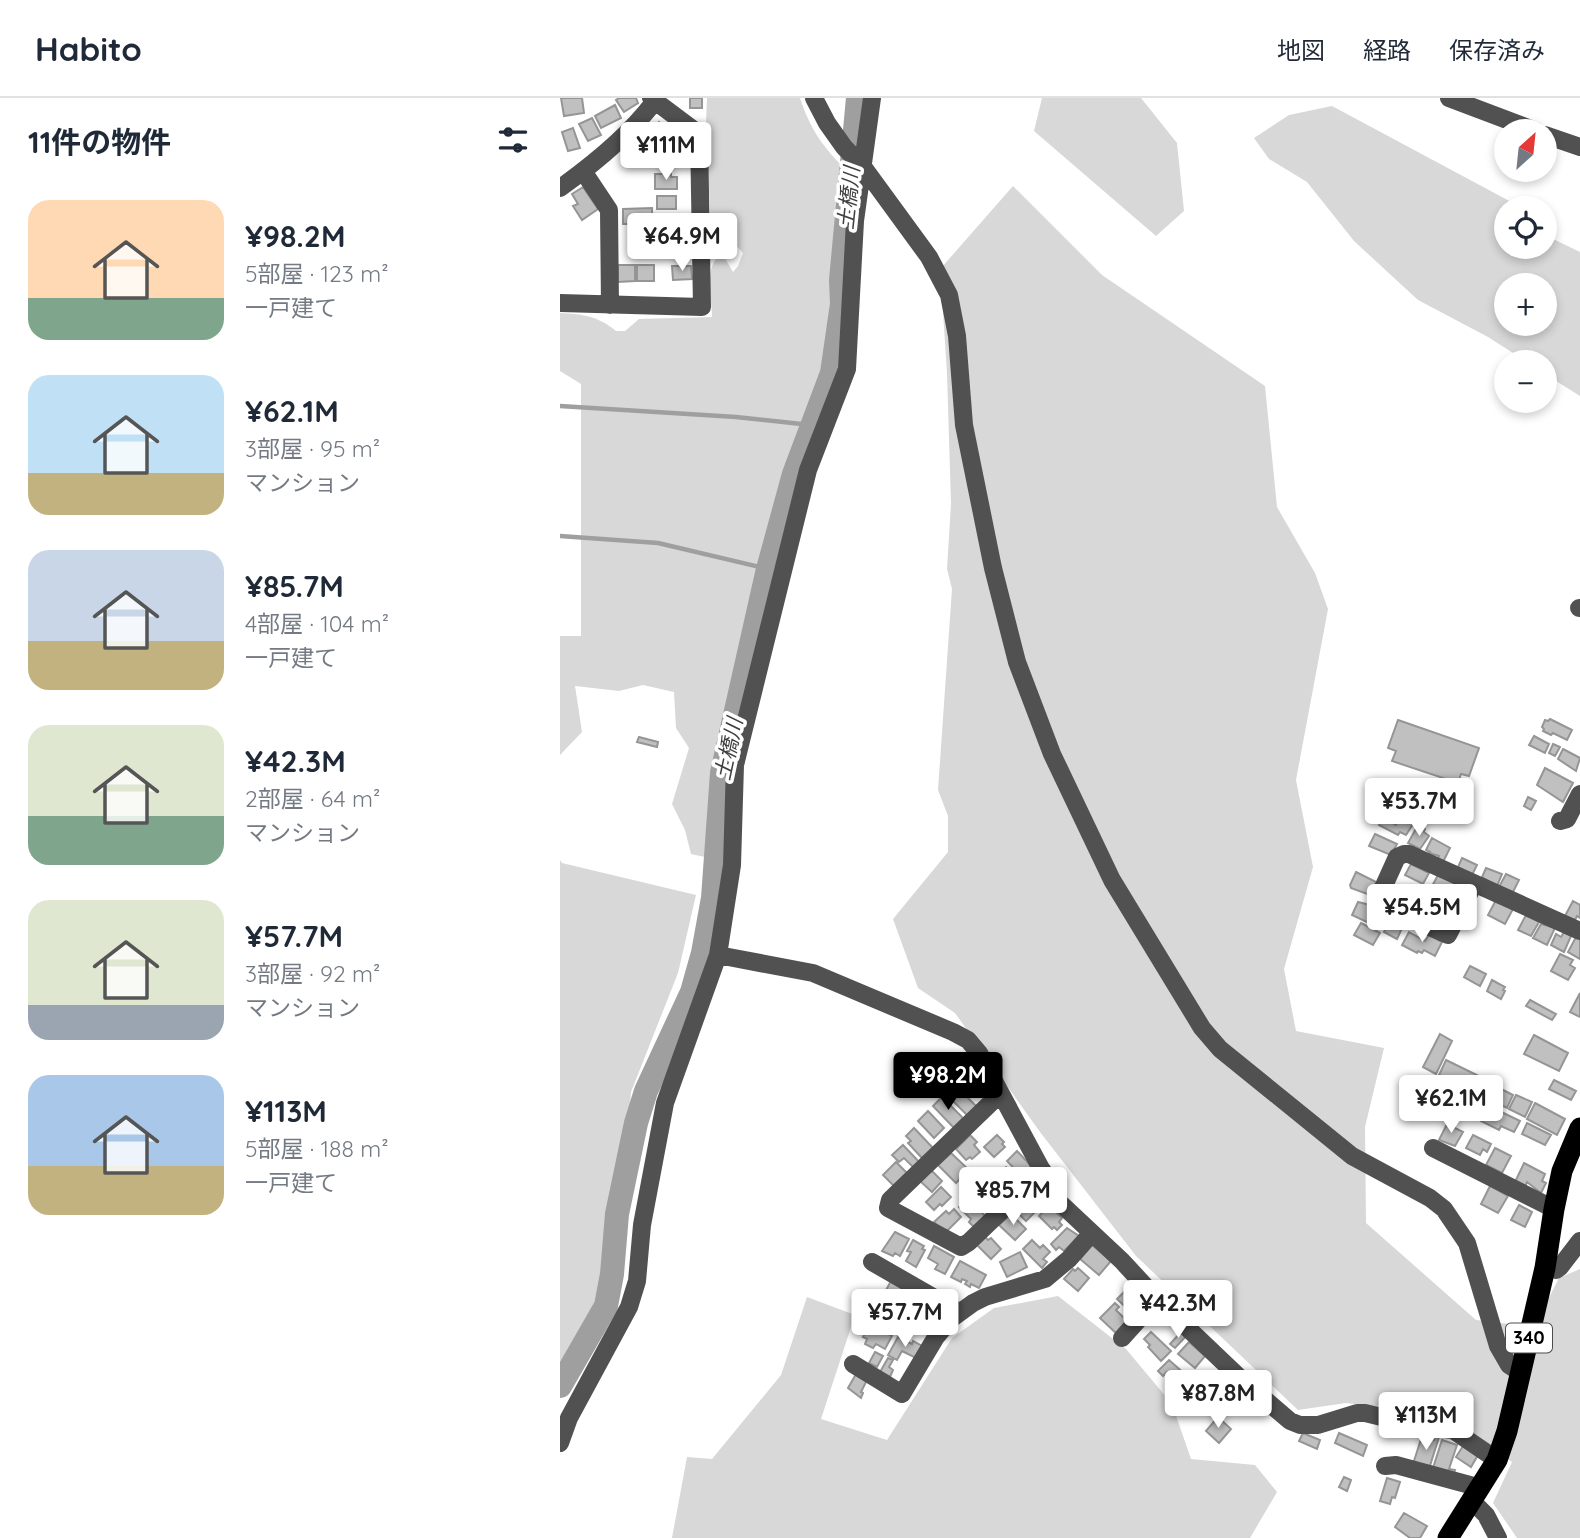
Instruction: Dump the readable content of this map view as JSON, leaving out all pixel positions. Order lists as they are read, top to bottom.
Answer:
{
  "streets": {
    "highway": ["340"]
  },
  "water": ["土橋川"],
  "north": "top right",
  "page": {
    "header": "Habito",
    "nav": ["地図", "経路", "保存済み"],
    "heading": "11件の物件",
    "map_buttons": ["+", "−"],
    "price": [
      "¥111M",
      "¥64.9M",
      "¥53.7M",
      "¥54.5M",
      "¥98.2M",
      "¥62.1M",
      "¥85.7M",
      "¥42.3M",
      "¥57.7M",
      "¥87.8M",
      "¥113M"
    ],
    "list": [
      {
        "name": "¥98.2M",
        "note": "5部屋 · 123 m² · 一戸建て"
      },
      {
        "name": "¥62.1M",
        "note": "3部屋 · 95 m² · マンション"
      },
      {
        "name": "¥85.7M",
        "note": "4部屋 · 104 m² · 一戸建て"
      },
      {
        "name": "¥42.3M",
        "note": "2部屋 · 64 m² · マンション"
      },
      {
        "name": "¥57.7M",
        "note": "3部屋 · 92 m² · マンション"
      },
      {
        "name": "¥113M",
        "note": "5部屋 · 188 m² · 一戸建て"
      }
    ]
  }
}
